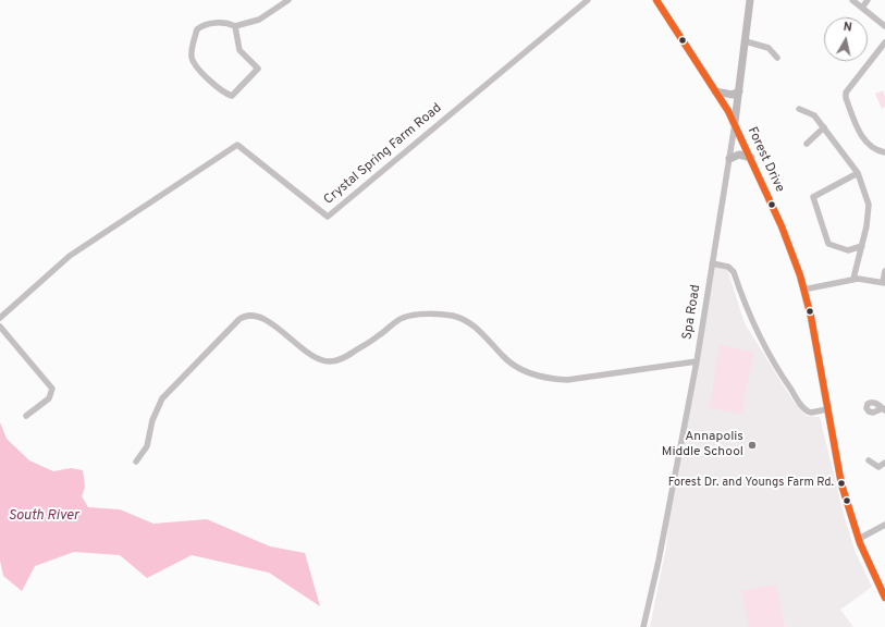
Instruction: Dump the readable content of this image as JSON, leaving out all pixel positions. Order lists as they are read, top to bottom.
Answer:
{
  "streets": {
    "main road": ["Forest Drive", "Spa Road"],
    "street": ["Crystal Spring Farm Road"]
  },
  "crossings": [
    ["Forest Drive", "Spa Road"]
  ],
  "water": ["South River"],
  "places": ["Annapolis Middle School", "Forest Dr. and Youngs Farm Rd."],
  "north": "top"
}
